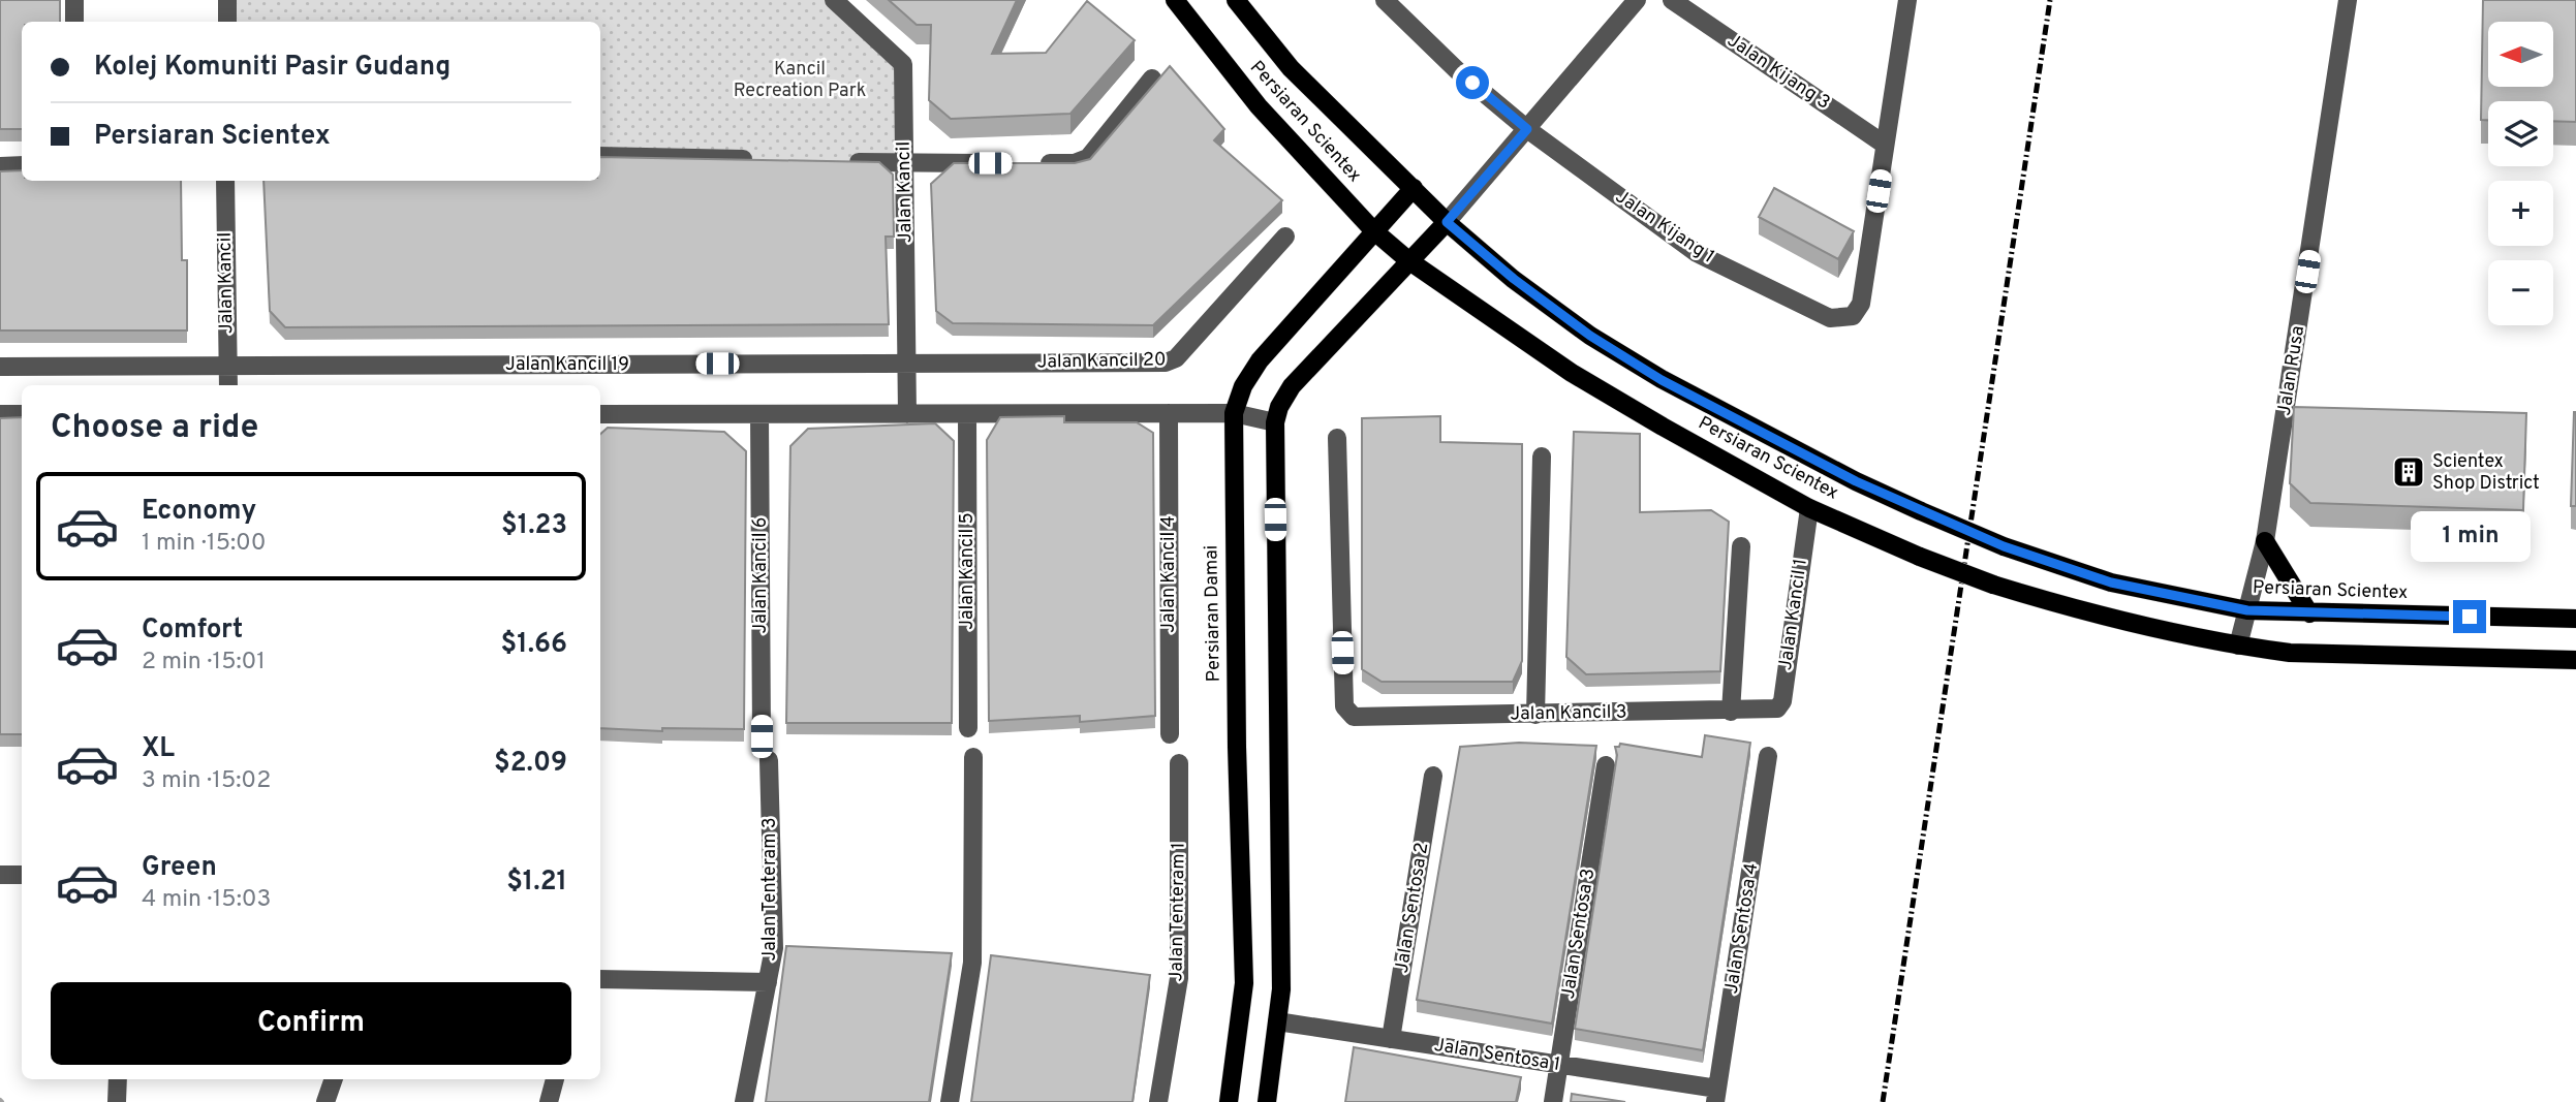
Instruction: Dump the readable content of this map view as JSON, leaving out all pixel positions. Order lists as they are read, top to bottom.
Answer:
{
  "streets": {
    "main road": ["Persiaran Scientex", "Persiaran Damai"],
    "street": [
      "Jalan Kijang 3",
      "Jalan Kancil",
      "Jalan Kijang 1",
      "Jalan Kancil 20",
      "Jalan Kancil 19",
      "Jalan Rusa",
      "Jalan Kancil 5",
      "Jalan Kancil 4",
      "Jalan Kancil 6",
      "Jalan Kancil 1",
      "Jalan Kancil 3",
      "Jalan Tenteram 3",
      "Jalan Sentosa 2",
      "Jalan Tenteram 1",
      "Jalan Sentosa 4",
      "Jalan Sentosa 3",
      "Jalan Sentosa 1"
    ]
  },
  "crossings": [
    ["Jalan Kijang 3", "Jalan Kijang 1"],
    ["Persiaran Scientex", "Jalan Rusa"],
    ["Persiaran Scientex", "Persiaran Damai"],
    ["Persiaran Scientex", "Jalan Kancil 1"],
    ["Jalan Kancil", "Jalan Kancil 20"],
    ["Jalan Kancil", "Jalan Kancil 19"],
    ["Jalan Kancil 20", "Jalan Kancil 19"],
    ["Jalan Kancil 1", "Jalan Kancil 3"],
    ["Jalan Sentosa 2", "Jalan Sentosa 1"],
    ["Jalan Sentosa 4", "Jalan Sentosa 1"],
    ["Jalan Sentosa 3", "Jalan Sentosa 1"]
  ],
  "parks": ["Kancil Recreation Park"],
  "places": {
    "building": ["Scientex Shop District"]
  },
  "north": "left",
  "page": {
    "map_buttons": ["+", "−"],
    "banner": ["Kolej Komuniti Pasir Gudang", "Persiaran Scientex"],
    "heading": "Choose a ride",
    "list": [
      {
        "name": "Economy",
        "note": "1 min · 15:00",
        "value": "$1.23"
      },
      {
        "name": "Comfort",
        "note": "2 min · 15:01",
        "value": "$1.66"
      },
      {
        "name": "XL",
        "note": "3 min · 15:02",
        "value": "$2.09"
      },
      {
        "name": "Green",
        "note": "4 min · 15:03",
        "value": "$1.21"
      }
    ],
    "bubble": "1 min",
    "buttons": "Confirm"
  }
}
